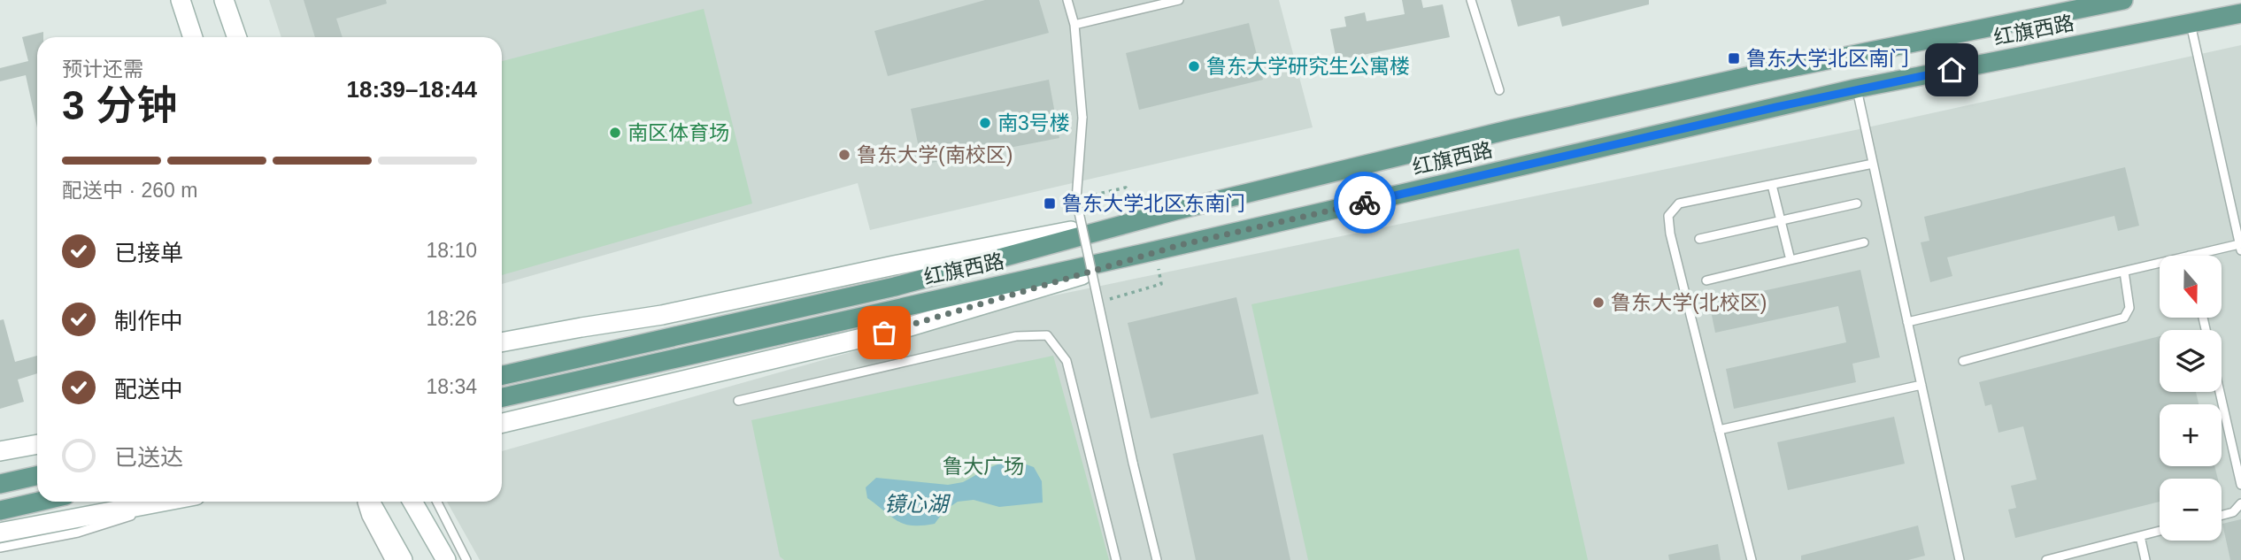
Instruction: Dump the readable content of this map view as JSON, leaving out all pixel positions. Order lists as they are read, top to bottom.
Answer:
{
  "streets": {
    "main road": ["红旗西路"]
  },
  "water": ["镜心湖"],
  "parks": ["鲁大广场"],
  "places": {
    "transit": ["鲁东大学北区南门", "鲁东大学北区东南门"],
    "other": [
      "鲁东大学研究生公寓楼",
      "南3号楼",
      "南区体育场",
      "鲁东大学(南校区)",
      "鲁东大学(北校区)"
    ]
  },
  "north": "bottom",
  "page": {
    "heading": ["3 分钟", "预计还需", "18:39–18:44"],
    "bar": "配送中 · 260 m",
    "list": [
      ["已接单", "18:10"],
      ["制作中", "18:26"],
      ["配送中", "18:34"],
      "已送达"
    ],
    "map_buttons": ["+", "−"]
  }
}
